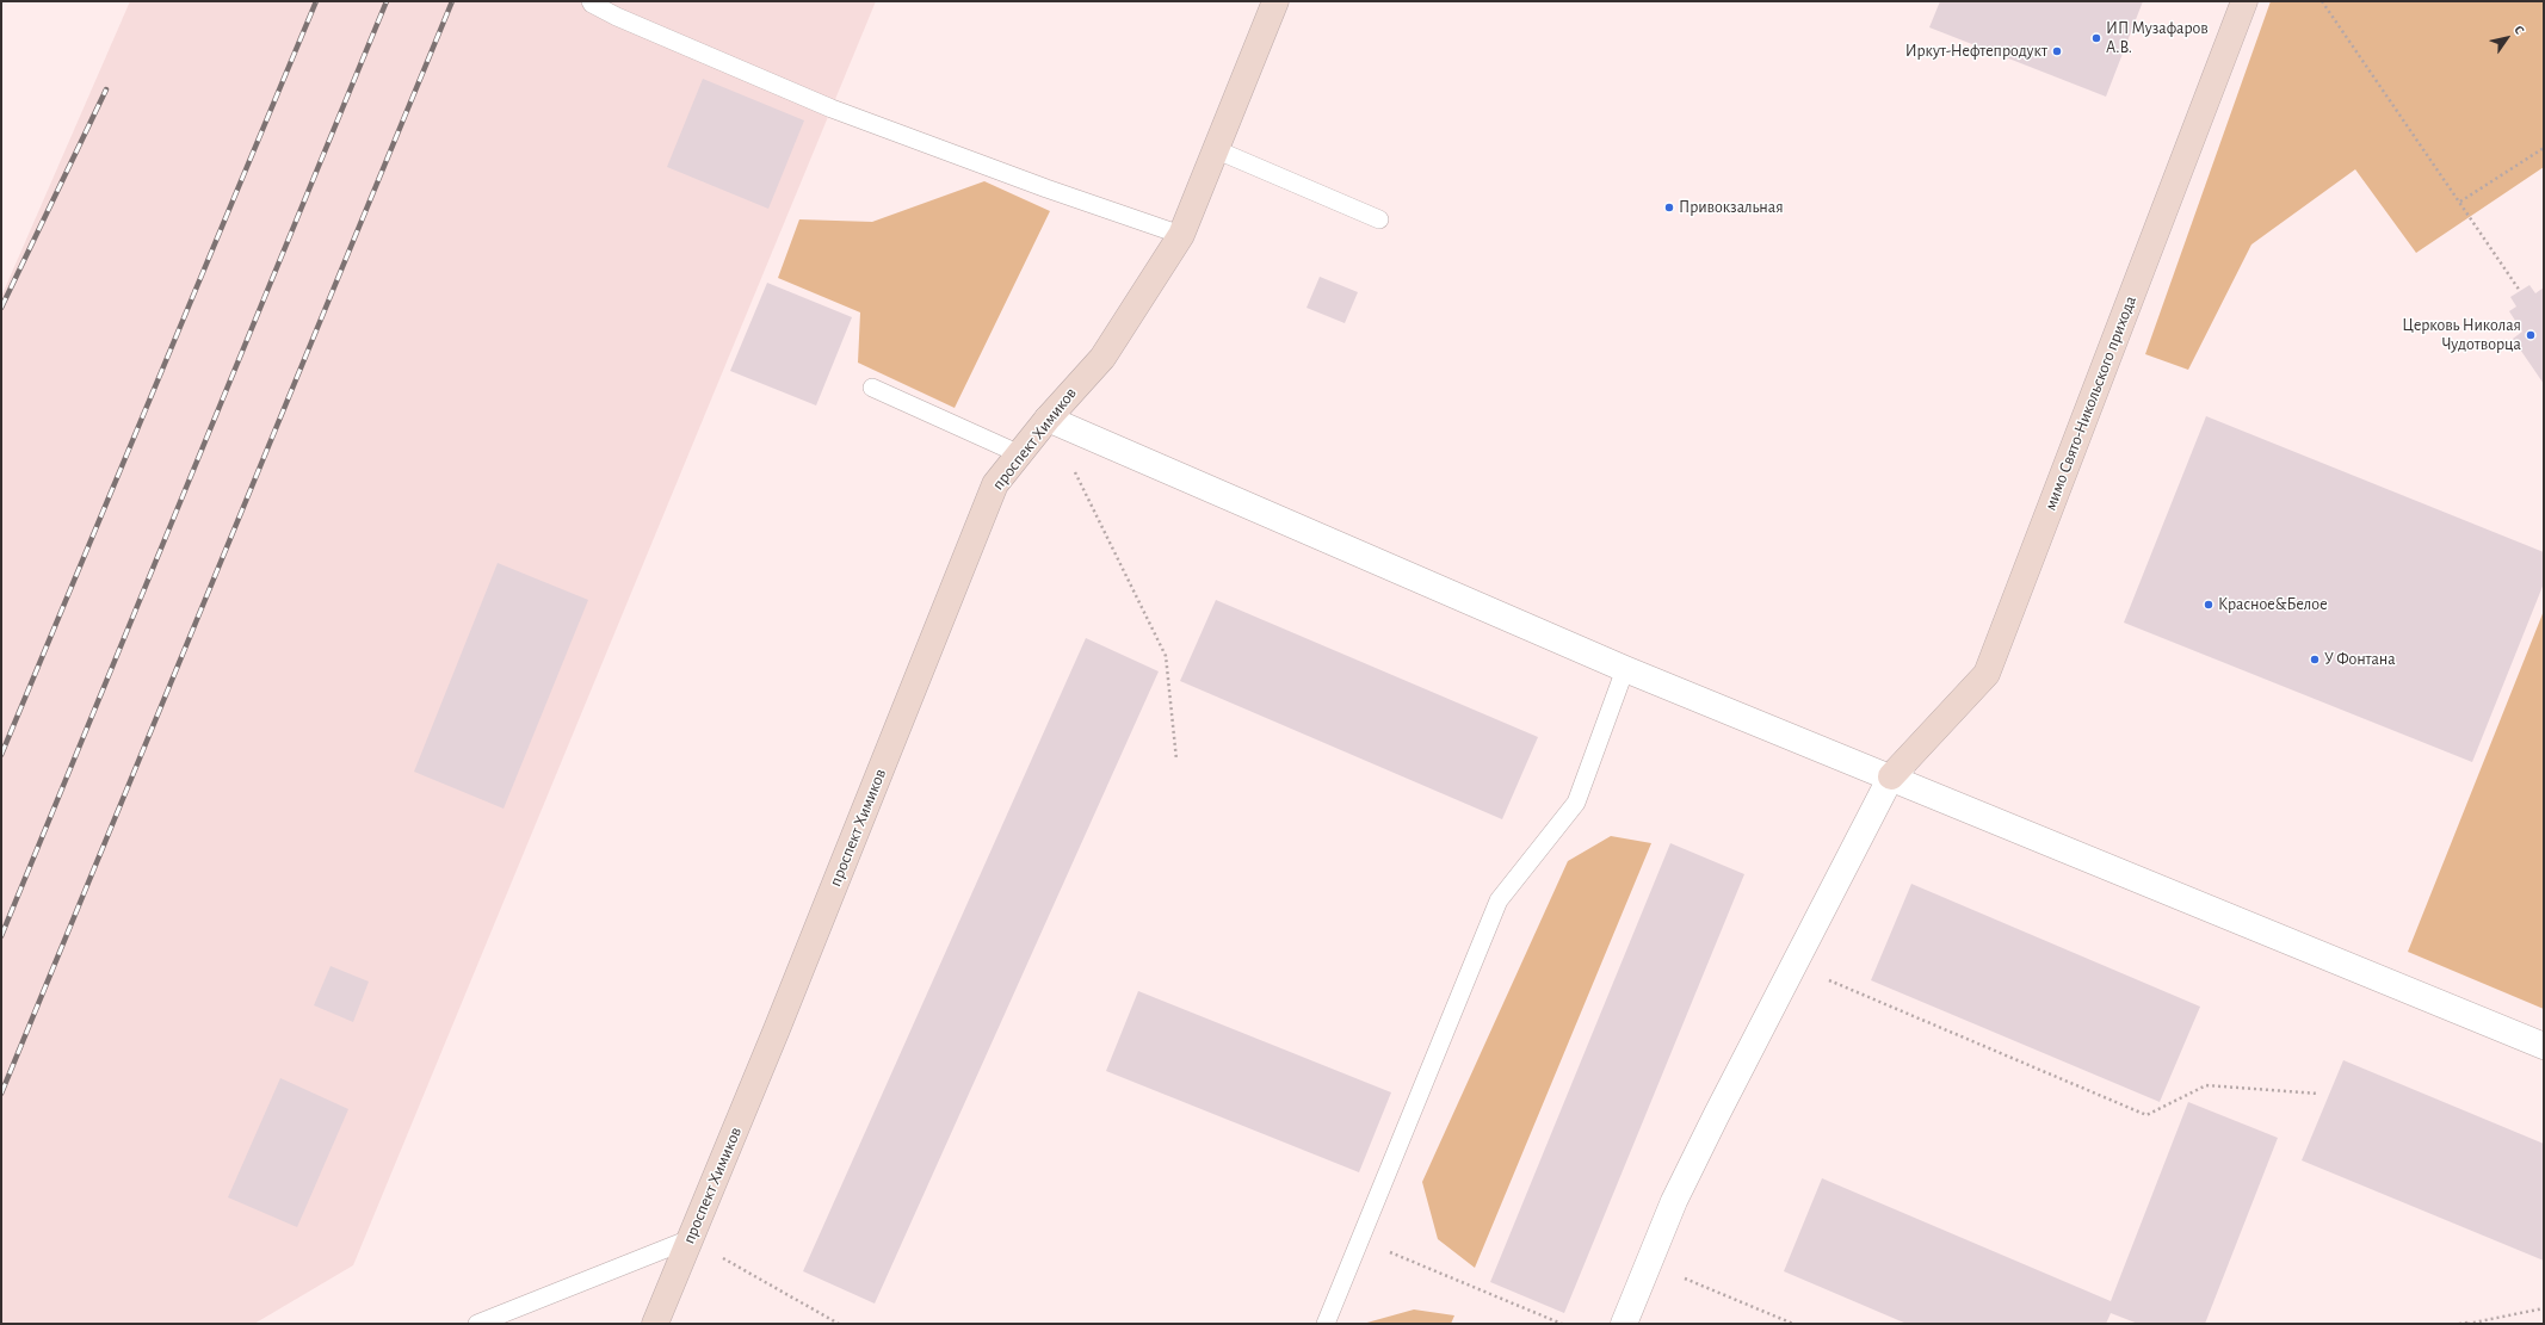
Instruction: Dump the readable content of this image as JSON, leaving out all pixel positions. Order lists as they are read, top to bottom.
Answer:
{
  "streets": {
    "street": ["проспект Химиков"]
  },
  "places": [
    "ИП Музафаров А.В.",
    "Иркут-Нефтепродукт",
    "Привокзальная",
    "Церковь Николая Чудотворца",
    "Красное&Белое",
    "У Фонтана"
  ],
  "north": "top right"
}
